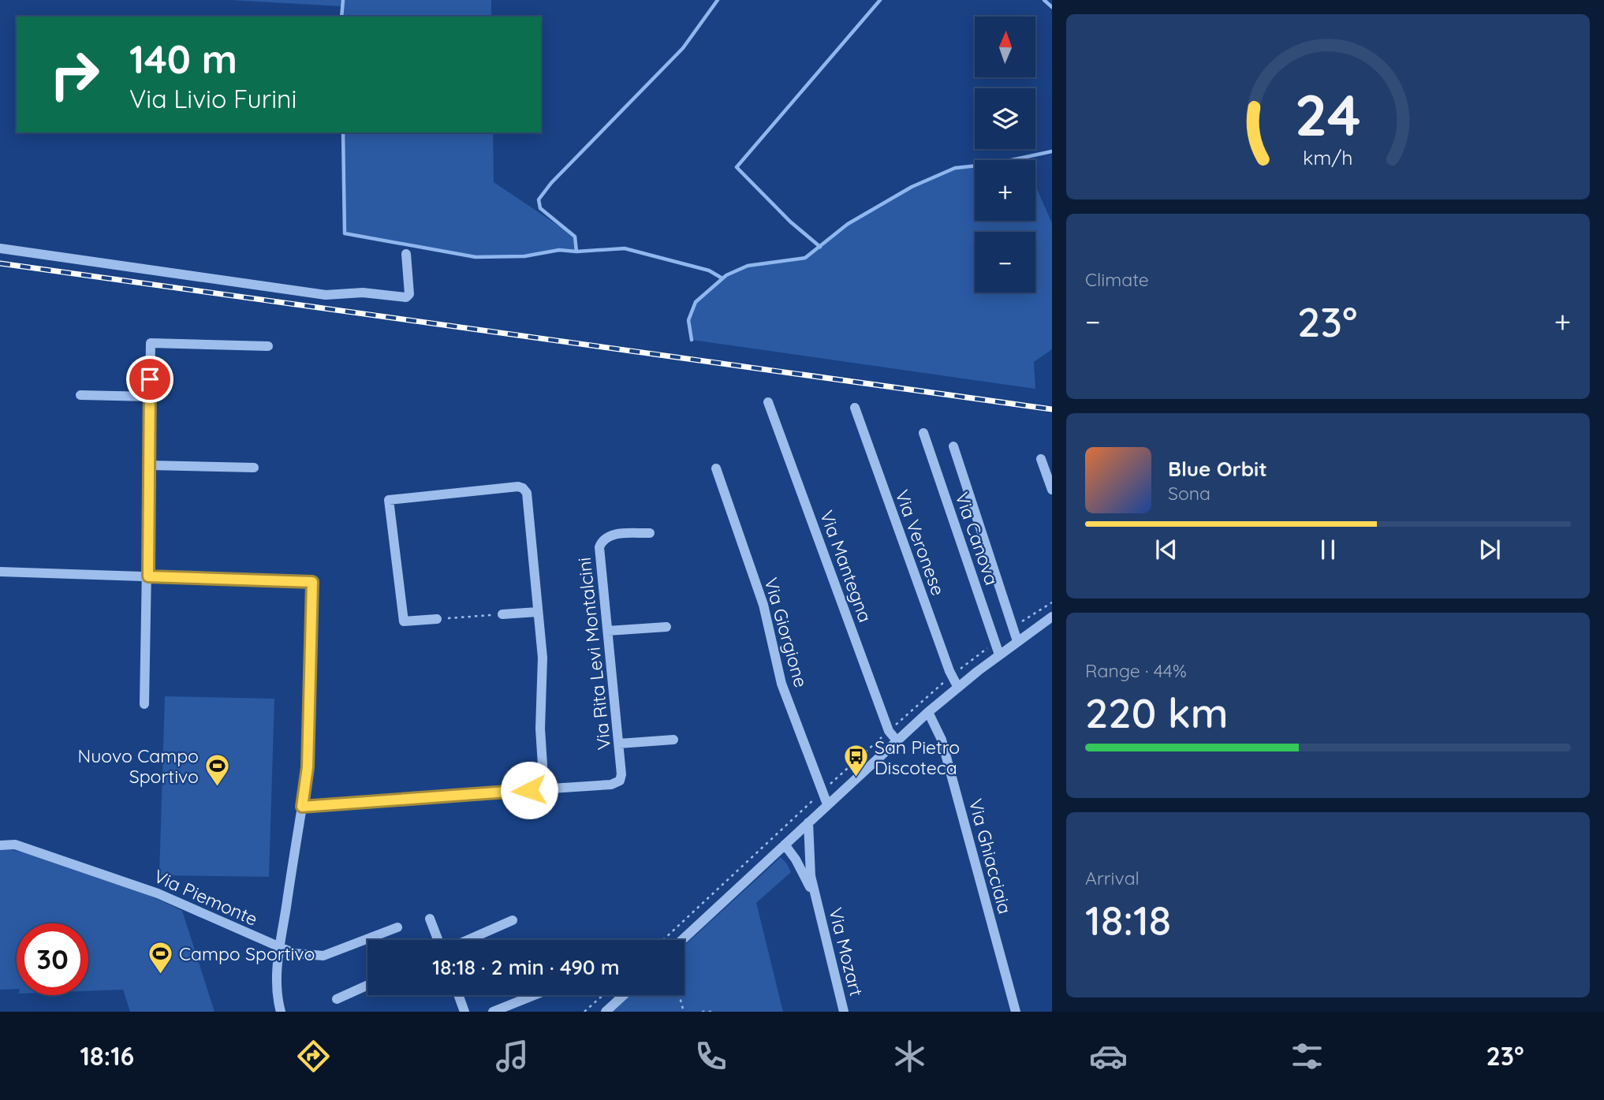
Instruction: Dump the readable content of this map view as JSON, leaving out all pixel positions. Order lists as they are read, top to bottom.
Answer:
{
  "streets": {
    "street": [
      "Via Canova",
      "Via Veronese",
      "Via Mantegna",
      "Via Giorgione",
      "Via Rita Levi Montalcini",
      "Via Ghiacciaia",
      "Via Piemonte",
      "Via Mozart"
    ]
  },
  "places": {
    "bus stop": ["San Pietro Discoteca"],
    "sports": ["Nuovo Campo Sportivo", "Campo Sportivo"]
  },
  "north": "top",
  "page": {
    "map_buttons": ["+", "−"],
    "turn": ["140 m", "Via Livio Furini"],
    "tile": [
      "Climate",
      ["Range · 44%", "220 km"],
      ["Arrival", "18:18"]
    ],
    "heat": ["−", "23°", "+"],
    "song": ["Blue Orbit", "Sona"],
    "limit": "30",
    "trip": "18:18 · 2 min · 490 m",
    "tabs": ["18:16", "23°"],
    "gauge": ["24", "km/h"]
  }
}
